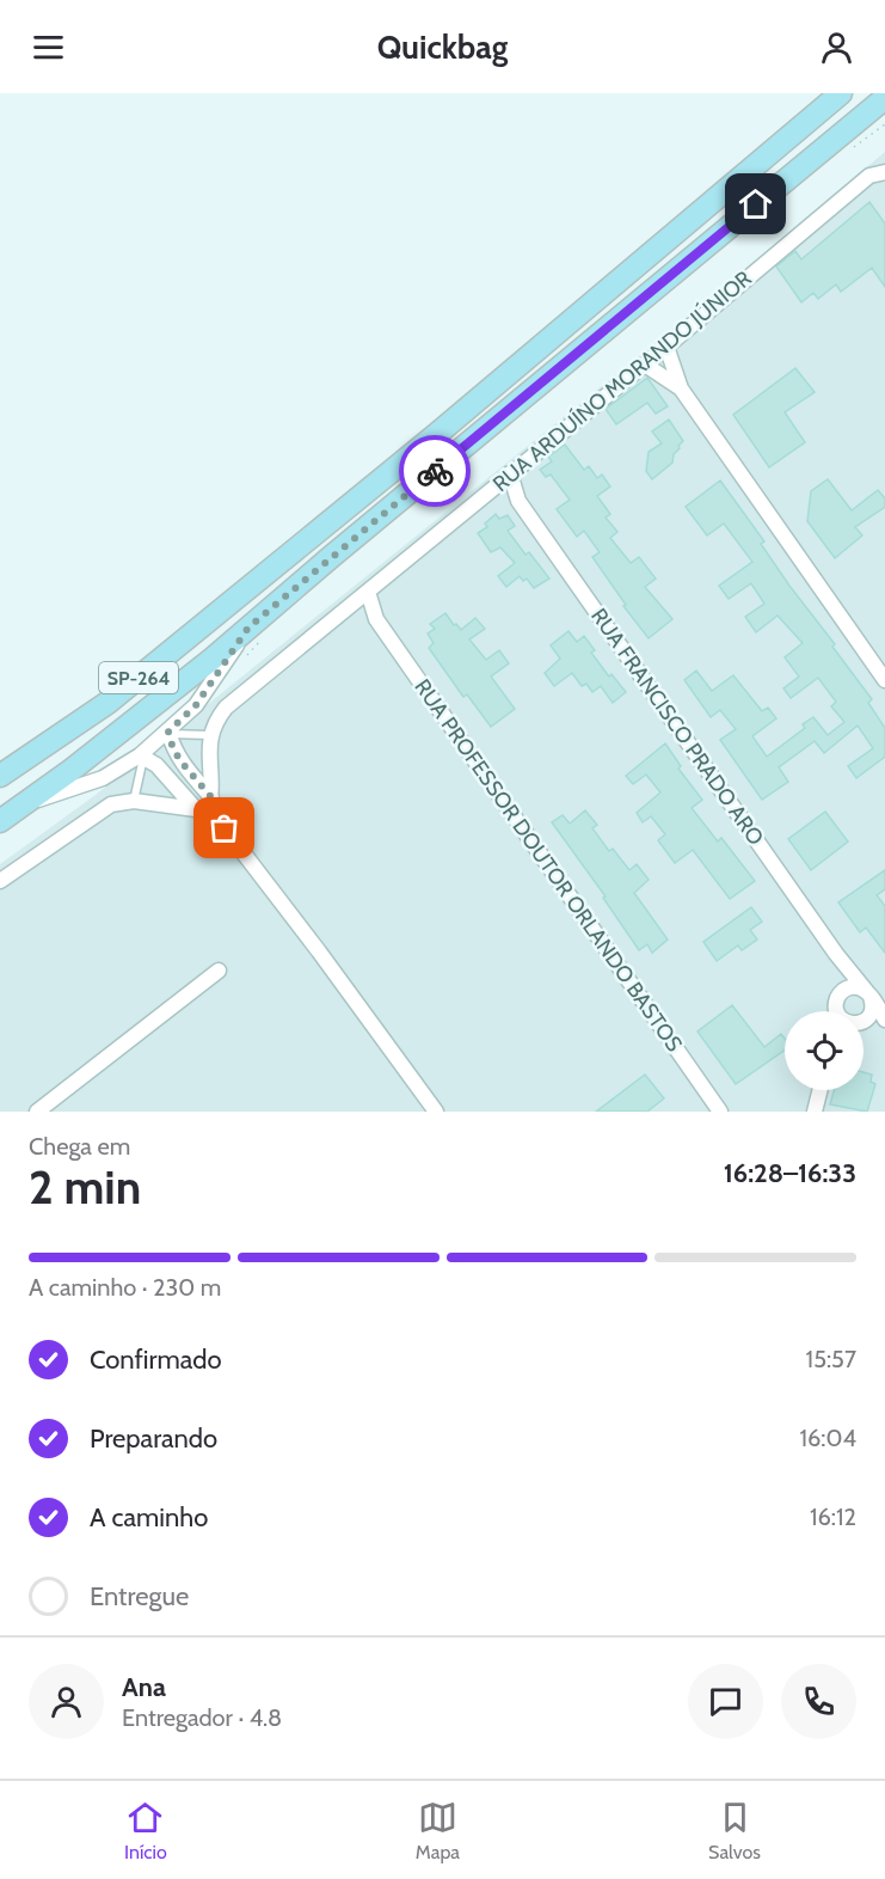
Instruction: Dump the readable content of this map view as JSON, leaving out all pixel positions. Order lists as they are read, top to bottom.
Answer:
{
  "streets": {
    "main road": ["SP-264"],
    "street": ["RUA ARDUÍNO MORANDO JÚNIOR", "RUA FRANCISCO PRADO ARO", "RUA PROFESSOR DOUTOR ORLANDO BASTOS"]
  },
  "crossings": [
    ["RUA ARDUÍNO MORANDO JÚNIOR", "RUA FRANCISCO PRADO ARO"],
    ["RUA ARDUÍNO MORANDO JÚNIOR", "RUA PROFESSOR DOUTOR ORLANDO BASTOS"]
  ],
  "page": {
    "header": "Quickbag",
    "heading": ["2 min", "Chega em", "16:28–16:33"],
    "panel": ["Ana", "Entregador · 4.8"],
    "bar": "A caminho · 230 m",
    "list": [
      ["Confirmado", "15:57"],
      ["Preparando", "16:04"],
      ["A caminho", "16:12"],
      "Entregue"
    ],
    "tabs": ["Início", "Mapa", "Salvos"]
  }
}
